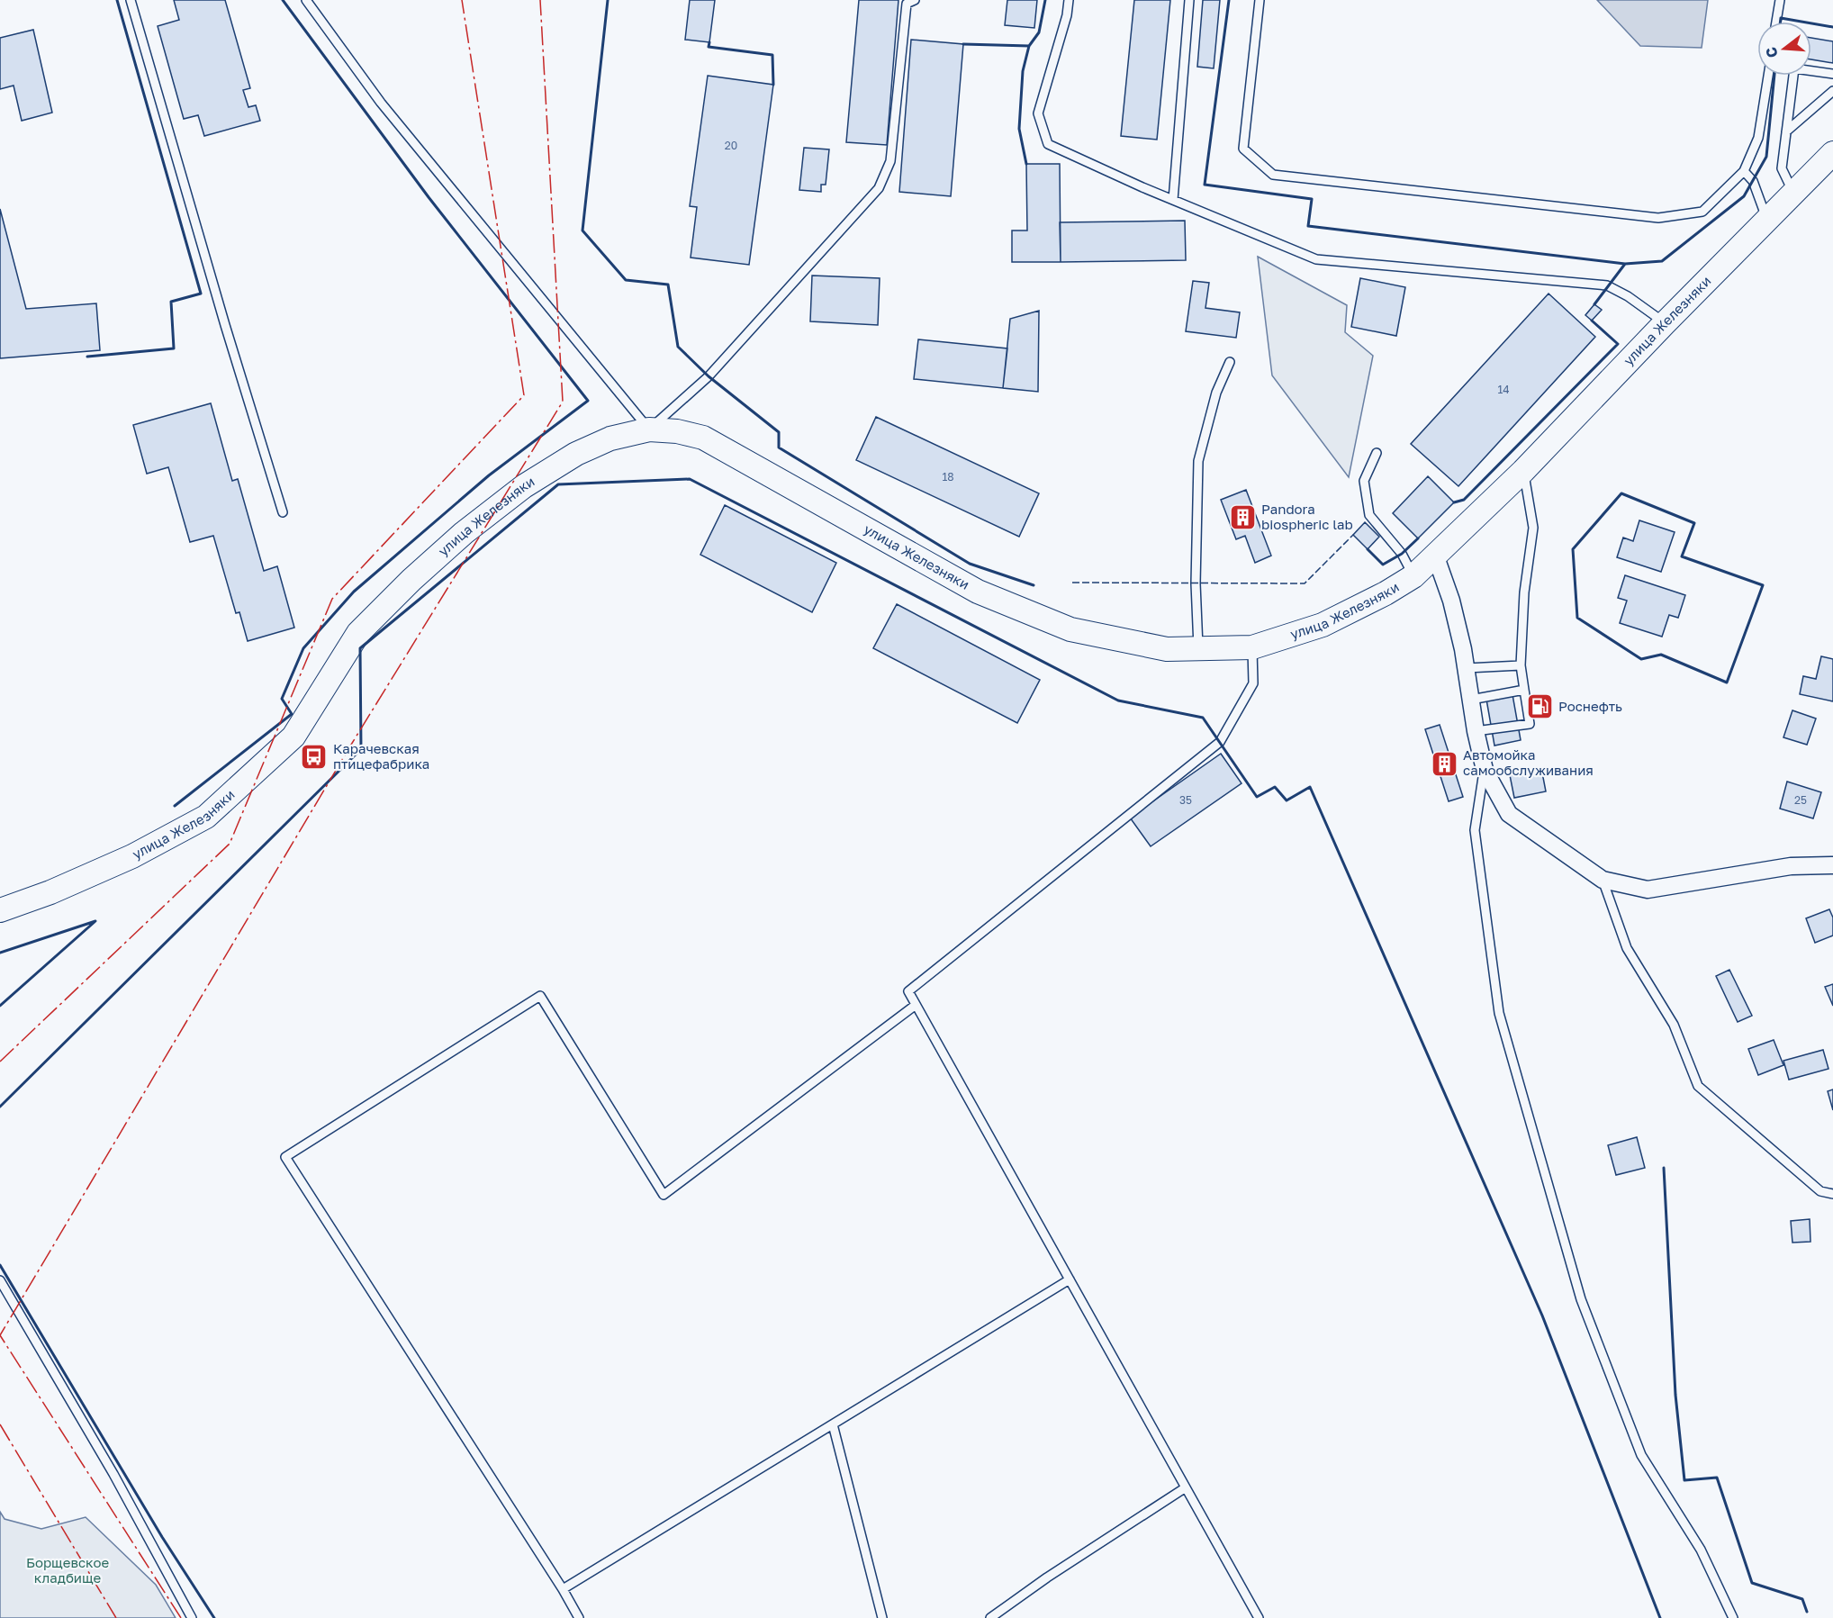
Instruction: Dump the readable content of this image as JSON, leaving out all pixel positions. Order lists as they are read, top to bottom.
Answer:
{
  "streets": {
    "street": ["улица Железняки"]
  },
  "parks": ["Борщевское кладбище"],
  "places": {
    "building": ["Pandora biospheric lab", "Автомойка самообслуживания"],
    "fuel station": ["Роснефть"],
    "bus stop": ["Карачевская птицефабрика"]
  },
  "house_numbers": [
    "20",
    "14",
    "18",
    "35",
    "25"
  ],
  "north": "left"
}
